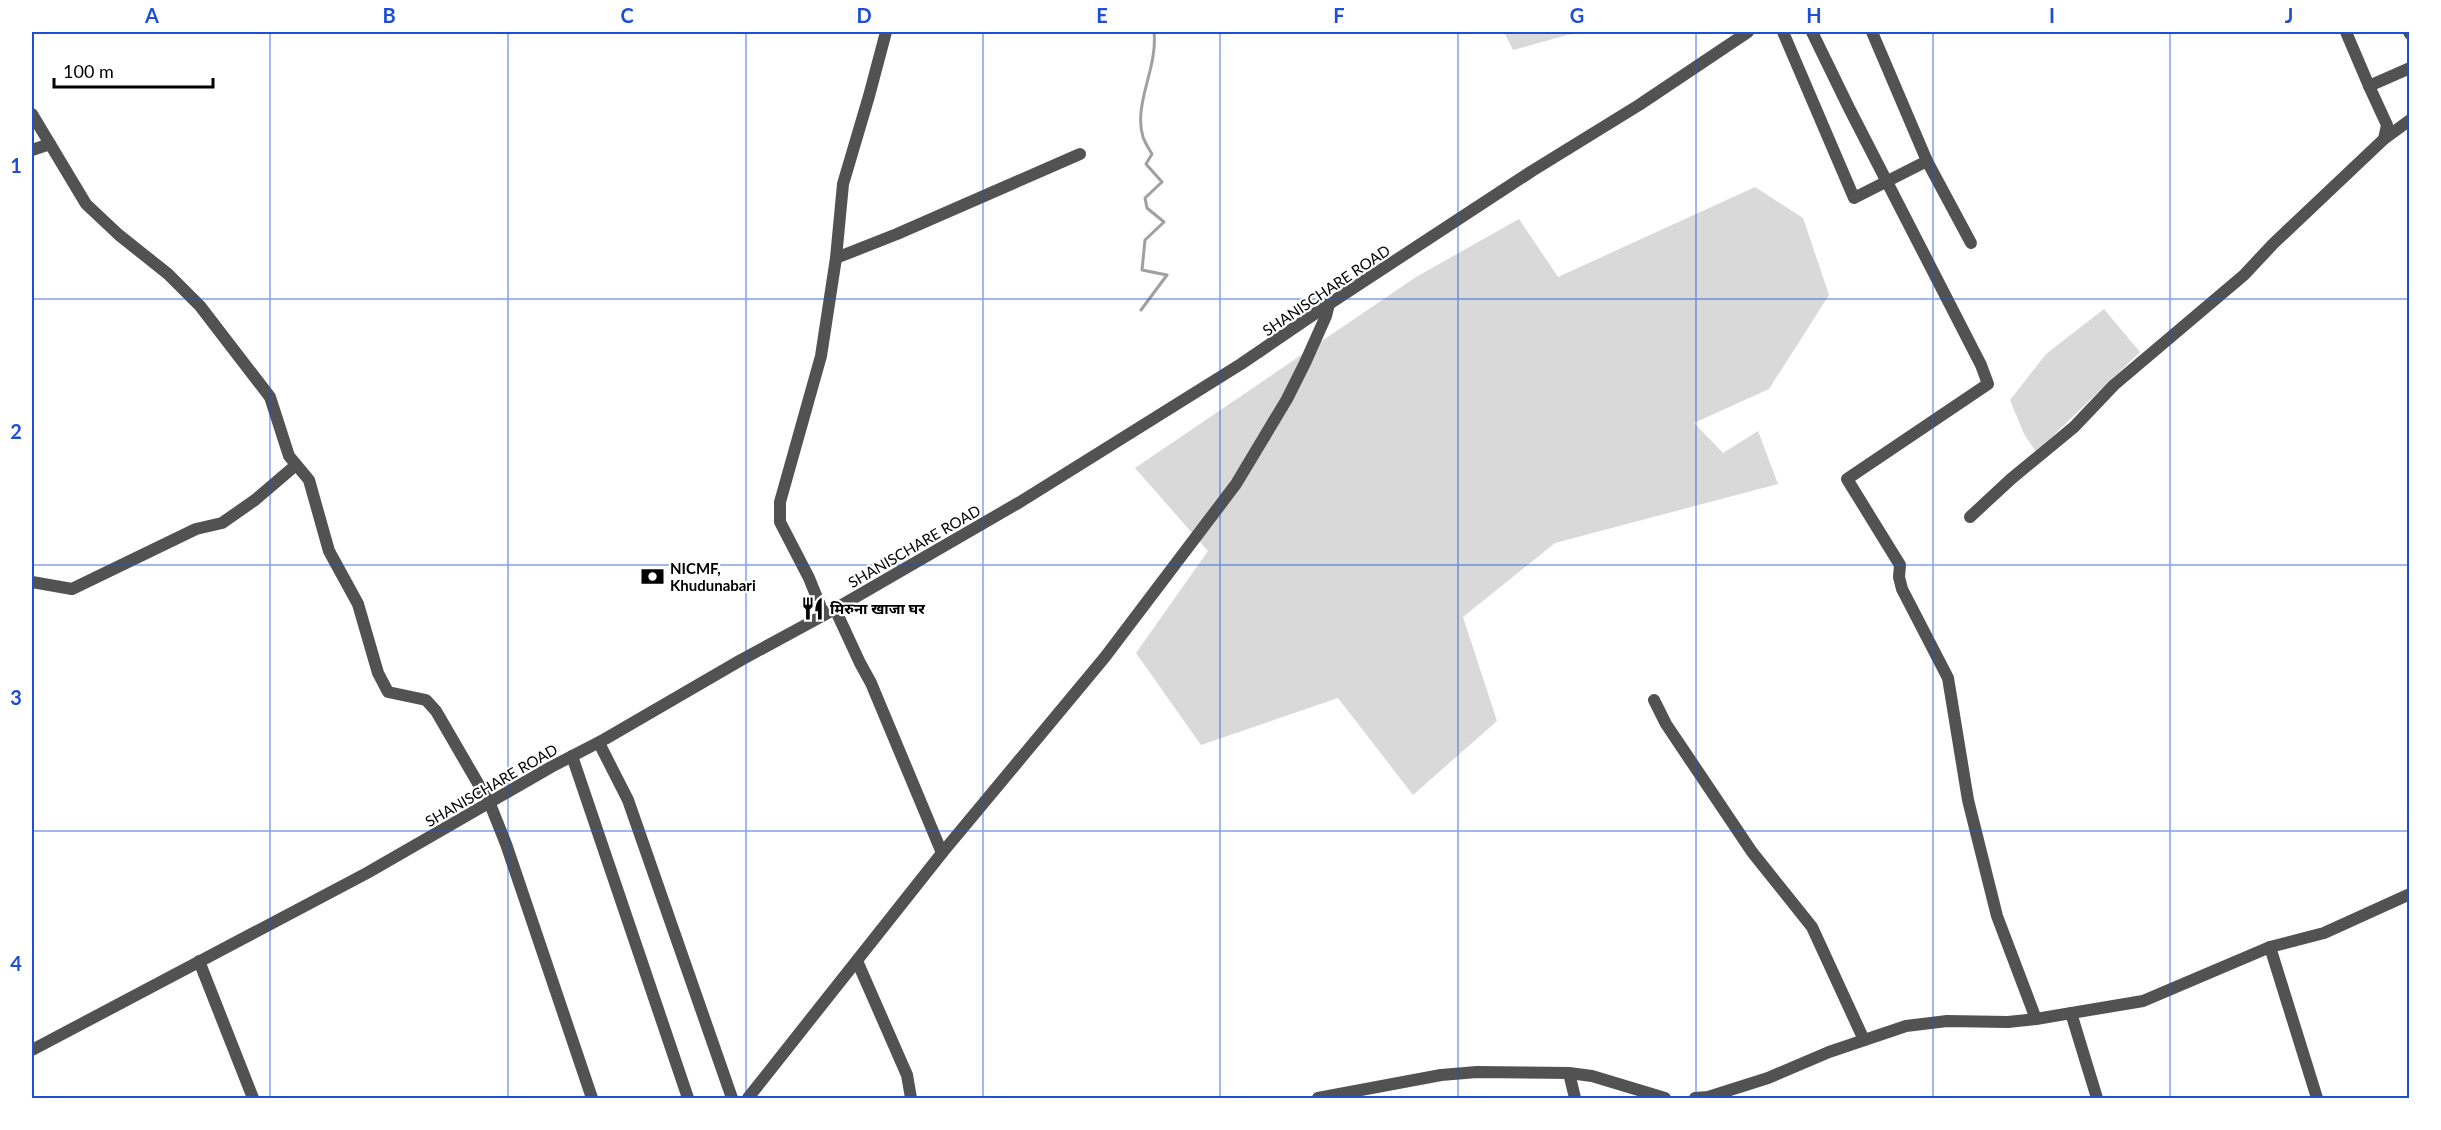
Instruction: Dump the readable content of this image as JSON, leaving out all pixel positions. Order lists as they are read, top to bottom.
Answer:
{
  "streets": {
    "street": ["SHANISCHARE ROAD"]
  },
  "places": {
    "bank": ["NICMF, Khudunabari"],
    "restaurant": ["मिरुना खाजा घर"]
  },
  "scale_bar": "100 m",
  "grid": {
    "columns": [
      "A",
      "B",
      "C",
      "D",
      "E",
      "F",
      "G",
      "H",
      "I",
      "J"
    ],
    "rows": [
      "1",
      "2",
      "3",
      "4"
    ]
  }
}
